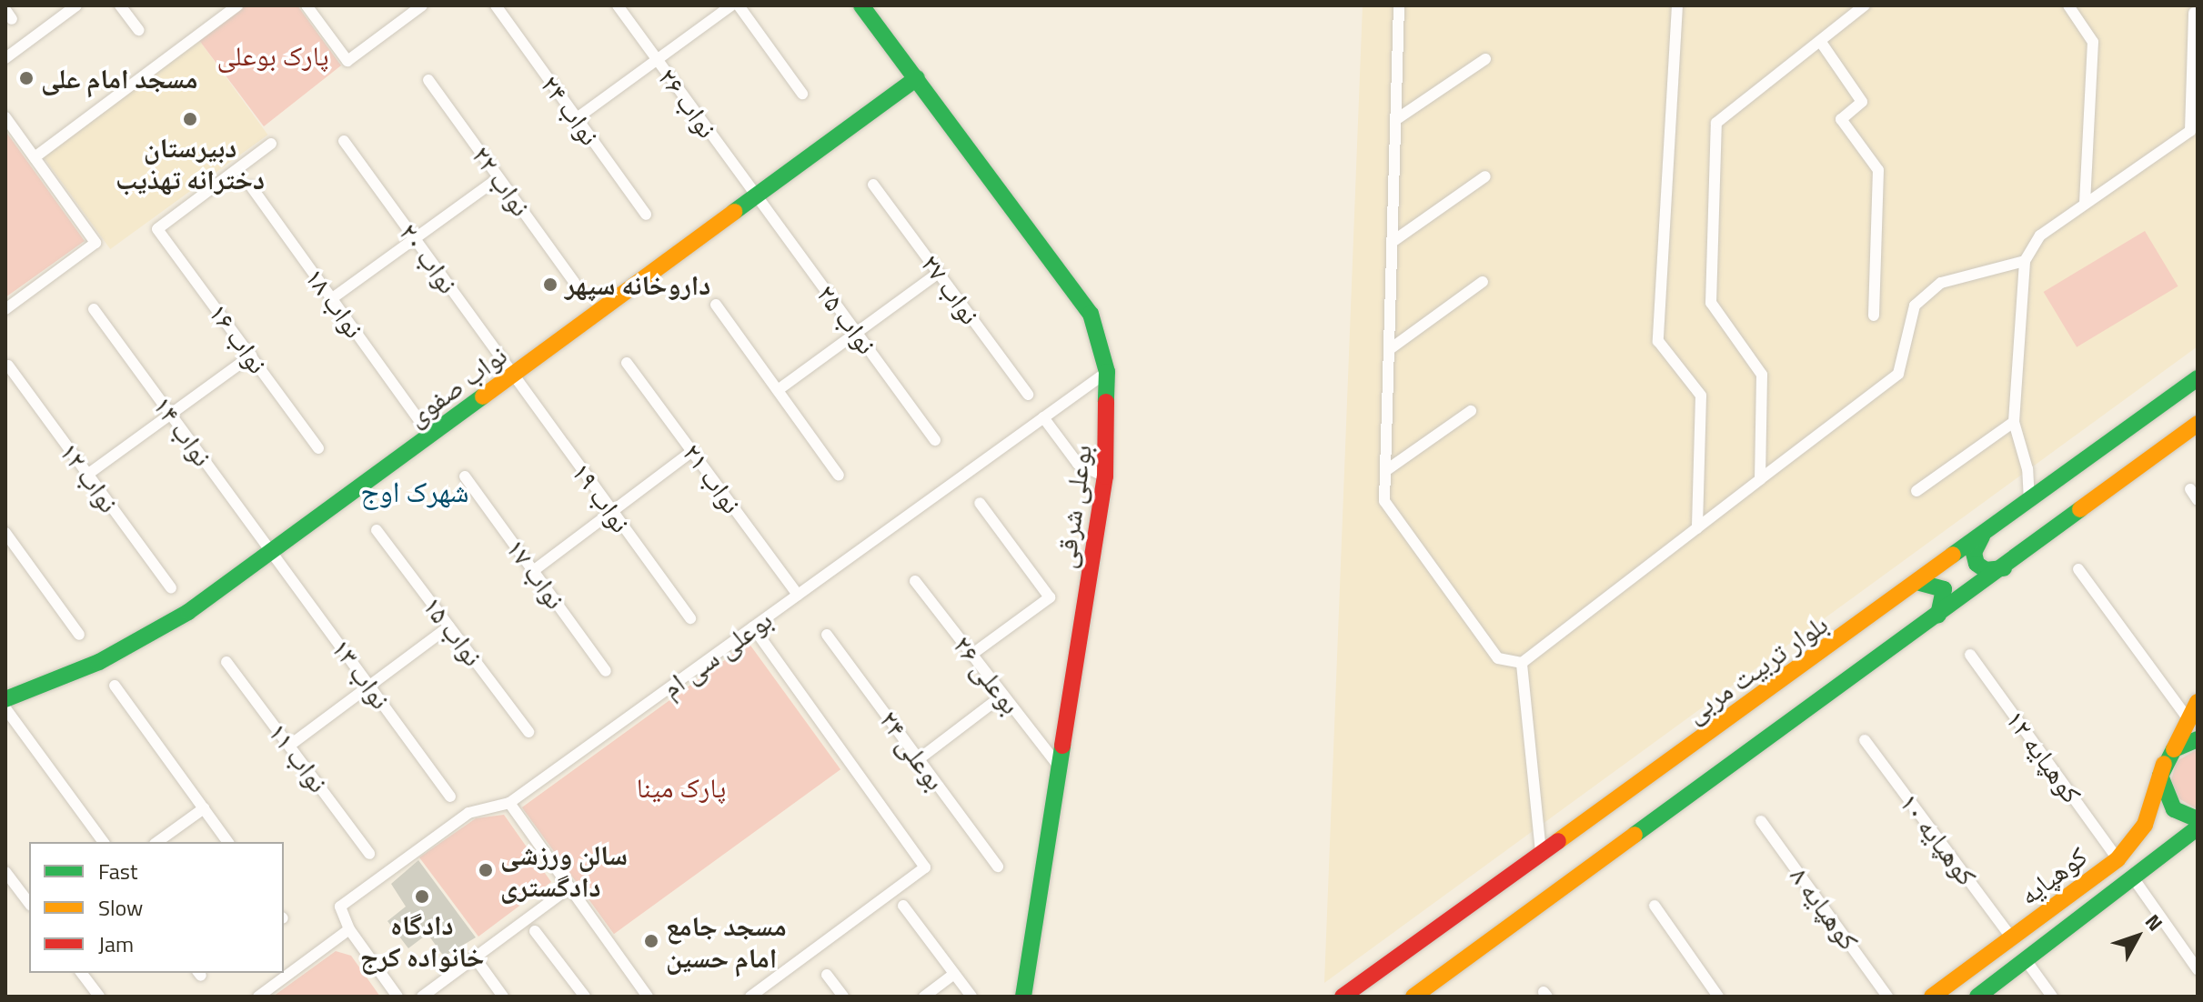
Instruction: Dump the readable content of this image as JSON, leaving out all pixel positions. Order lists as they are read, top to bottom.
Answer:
{
  "streets": {
    "main road": [
      "نواب صفوی",
      "بوعلی شرقی",
      "بلوار تربیت مربی",
      "کوهپایه"
    ],
    "street": [
      "نواب ۲۶",
      "نواب ۲۴",
      "نواب ۲۲",
      "نواب ۲۰",
      "نواب ۲۷",
      "نواب ۱۸",
      "نواب ۲۵",
      "نواب ۱۶",
      "نواب ۱۴",
      "نواب ۱۲",
      "نواب ۲۱",
      "نواب ۱۹",
      "نواب ۱۷",
      "نواب ۱۵",
      "بوعلی سی ام",
      "نواب ۱۳",
      "بوعلی ۲۶",
      "بوعلی ۲۴",
      "کوهپایه ۱۲",
      "نواب ۱۱",
      "کوهپایه ۱۰",
      "کوهپایه ۸"
    ]
  },
  "crossings": [
    ["نواب ۲۶", "نواب ۲۵"],
    ["نواب ۲۶", "نواب صفوی"],
    ["نواب ۲۰", "نواب صفوی"],
    ["نواب ۲۰", "نواب ۱۹"],
    ["نواب ۲۵", "نواب صفوی"],
    ["نواب صفوی", "نواب ۱۴"],
    ["نواب صفوی", "نواب ۱۹"],
    ["نواب صفوی", "بوعلی شرقی"],
    ["نواب صفوی", "نواب ۱۳"],
    ["نواب ۱۴", "نواب ۱۳"],
    ["نواب ۲۱", "بوعلی سی ام"],
    ["بوعلی شرقی", "بوعلی سی ام"],
    ["بوعلی شرقی", "بوعلی ۲۶"],
    ["کوهپایه ۱۲", "کوهپایه"],
    ["کوهپایه ۱۰", "کوهپایه"]
  ],
  "districts": ["شهرک اوج"],
  "parks": ["پارک بوعلی", "پارک مینا"],
  "places": [
    "مسجد امام علی",
    "دبیرستان دخترانه تهذیب",
    "داروخانه سپهر",
    "سالن ورزشی دادگستری",
    "دادگاه خانواده کرج",
    "مسجد جامع امام حسین"
  ],
  "legend": ["Fast", "Slow", "Jam"],
  "north": "top right"
}
